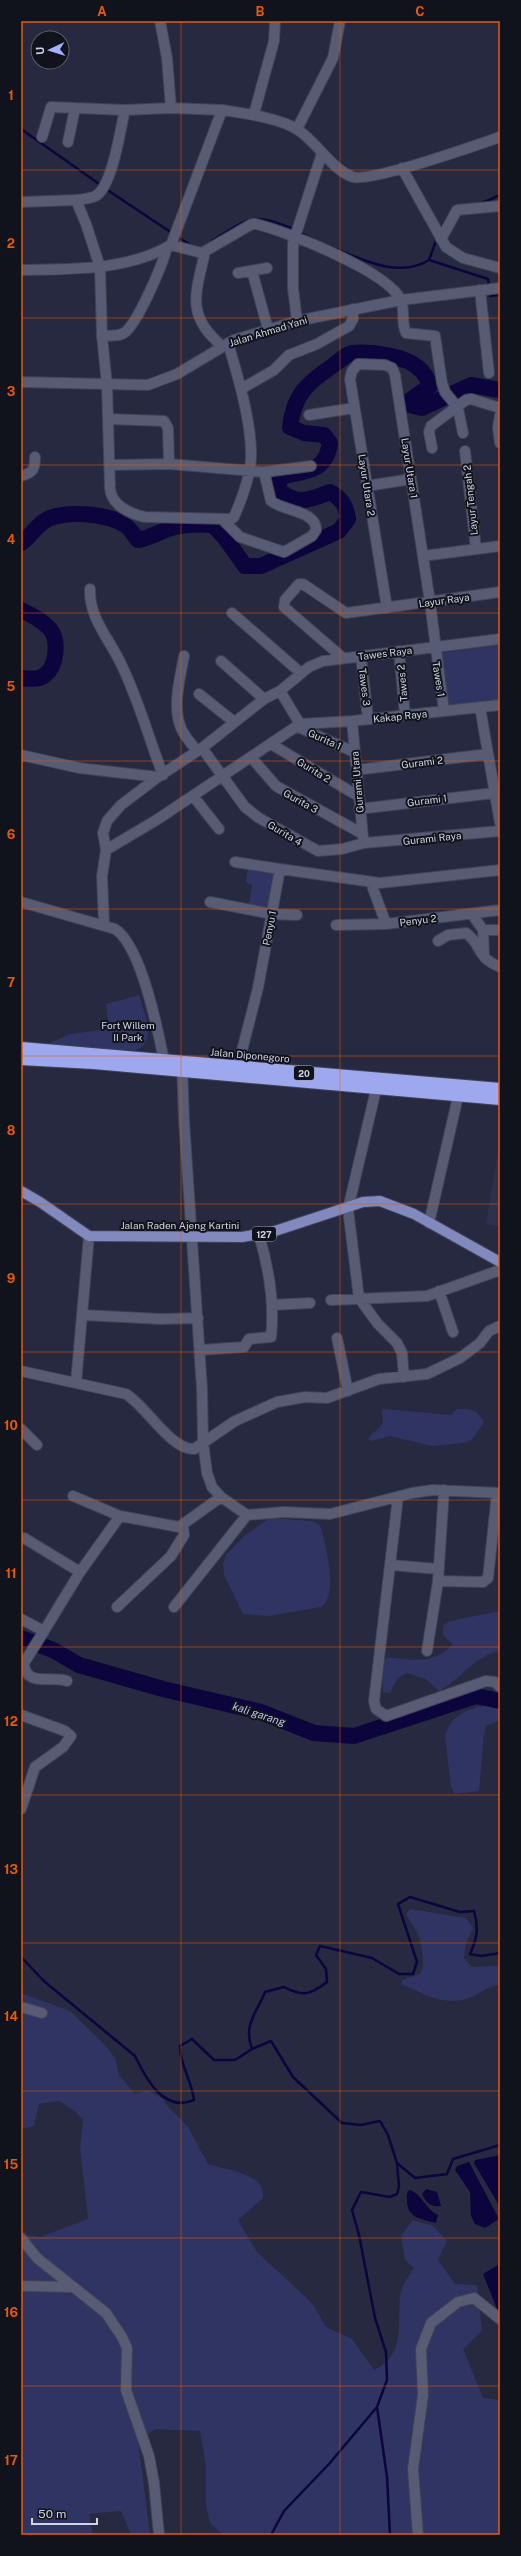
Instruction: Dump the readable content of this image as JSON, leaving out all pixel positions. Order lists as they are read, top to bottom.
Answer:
{
  "streets": {
    "highway": ["20"],
    "main road": ["Jalan Raden Ajeng Kartini", "127"],
    "street": [
      "Jalan Ahmad Yani",
      "Layur Utara 1",
      "Layur Utara 2",
      "Layur Tengah 2",
      "Layur Raya",
      "Tawes Raya",
      "Tawes 1",
      "Tawes 2",
      "Tawes 3",
      "Kakap Raya",
      "Gurita 1",
      "Gurami 2",
      "Gurita 2",
      "Gurami Utara",
      "Gurami 1",
      "Gurita 3",
      "Gurita 4",
      "Gurami Raya",
      "Penyu 2",
      "Penyu 1"
    ]
  },
  "crossings": [
    ["Layur Utara 1", "Layur Utara 2"],
    ["Layur Utara 1", "Layur Raya"],
    ["Layur Utara 1", "Tawes 1"],
    ["Layur Utara 2", "Layur Raya"],
    ["Layur Raya", "Tawes Raya"],
    ["Layur Raya", "Tawes 1"],
    ["Tawes Raya", "Tawes 1"],
    ["Tawes Raya", "Tawes 2"],
    ["Tawes Raya", "Tawes 3"],
    ["Tawes Raya", "Gurita 4"],
    ["Tawes 1", "Kakap Raya"],
    ["Tawes 2", "Kakap Raya"],
    ["Tawes 3", "Kakap Raya"],
    ["Kakap Raya", "Gurita 1"],
    ["Kakap Raya", "Gurami Utara"],
    ["Gurita 1", "Gurami Utara"],
    ["Gurami 2", "Gurami Utara"],
    ["Gurita 2", "Gurami Utara"],
    ["Gurami Utara", "Gurami 1"],
    ["Gurami Utara", "Gurita 3"],
    ["Gurami Utara", "Gurita 4"],
    ["Gurami Utara", "Gurami Raya"],
    ["Gurita 4", "Gurami Raya"],
    ["Penyu 1", "20"]
  ],
  "water": ["kali garang"],
  "parks": ["Fort Willem II Park"],
  "scale_bar": "50 m",
  "north": "left",
  "grid": {
    "columns": ["A", "B", "C"],
    "rows": [
      "1",
      "2",
      "3",
      "4",
      "5",
      "6",
      "7",
      "8",
      "9",
      "10",
      "11",
      "12",
      "13",
      "14",
      "15",
      "16",
      "17"
    ]
  }
}
